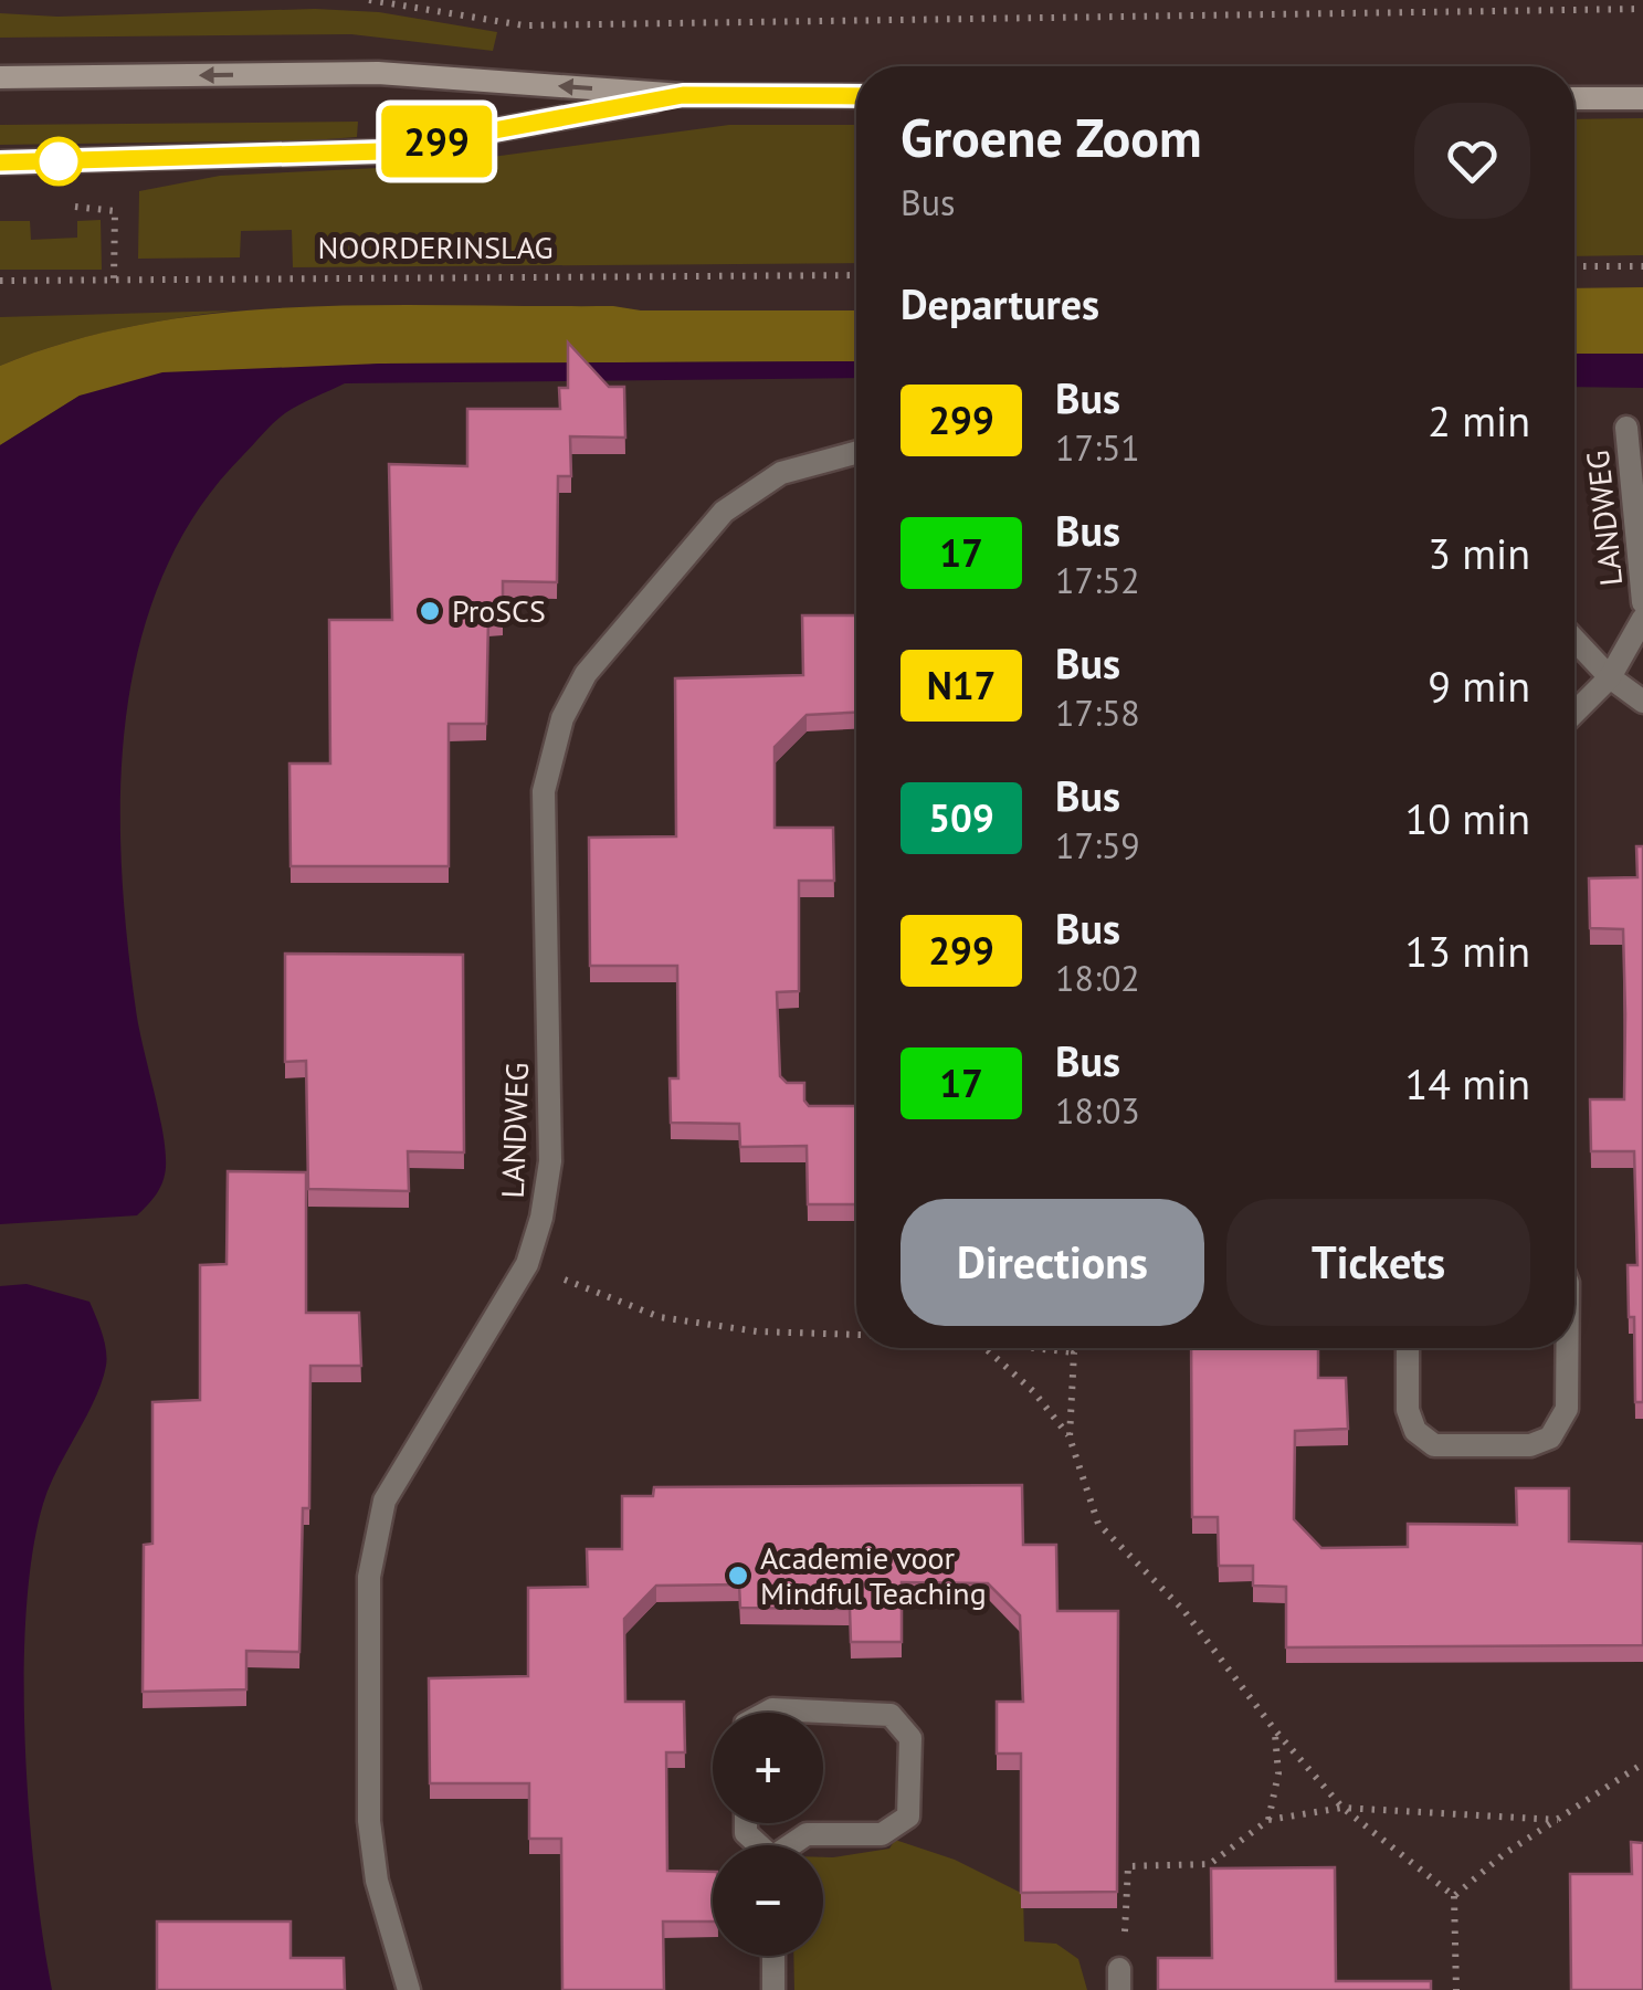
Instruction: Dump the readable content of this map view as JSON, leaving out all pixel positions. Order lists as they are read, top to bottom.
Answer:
{
  "streets": {
    "street": ["LANDWEG"],
    "path": ["NOORDERINSLAG"]
  },
  "places": ["ProSCS", "Academie voor Mindful Teaching"],
  "lines": ["bus line 299"],
  "page": {
    "on_map": "299",
    "heading": [
      ["Groene Zoom", "Bus"],
      "Departures"
    ],
    "list": [
      {
        "mark": "299",
        "name": "Bus",
        "note": "17:51",
        "value": "2 min"
      },
      {
        "mark": "17",
        "name": "Bus",
        "note": "17:52",
        "value": "3 min"
      },
      {
        "mark": "N17",
        "name": "Bus",
        "note": "17:58",
        "value": "9 min"
      },
      {
        "mark": "509",
        "name": "Bus",
        "note": "17:59",
        "value": "10 min"
      },
      {
        "mark": "299",
        "name": "Bus",
        "note": "18:02",
        "value": "13 min"
      },
      {
        "mark": "17",
        "name": "Bus",
        "note": "18:03",
        "value": "14 min"
      }
    ],
    "buttons": ["Directions", "Tickets"],
    "map_buttons": ["+", "−"]
  }
}
